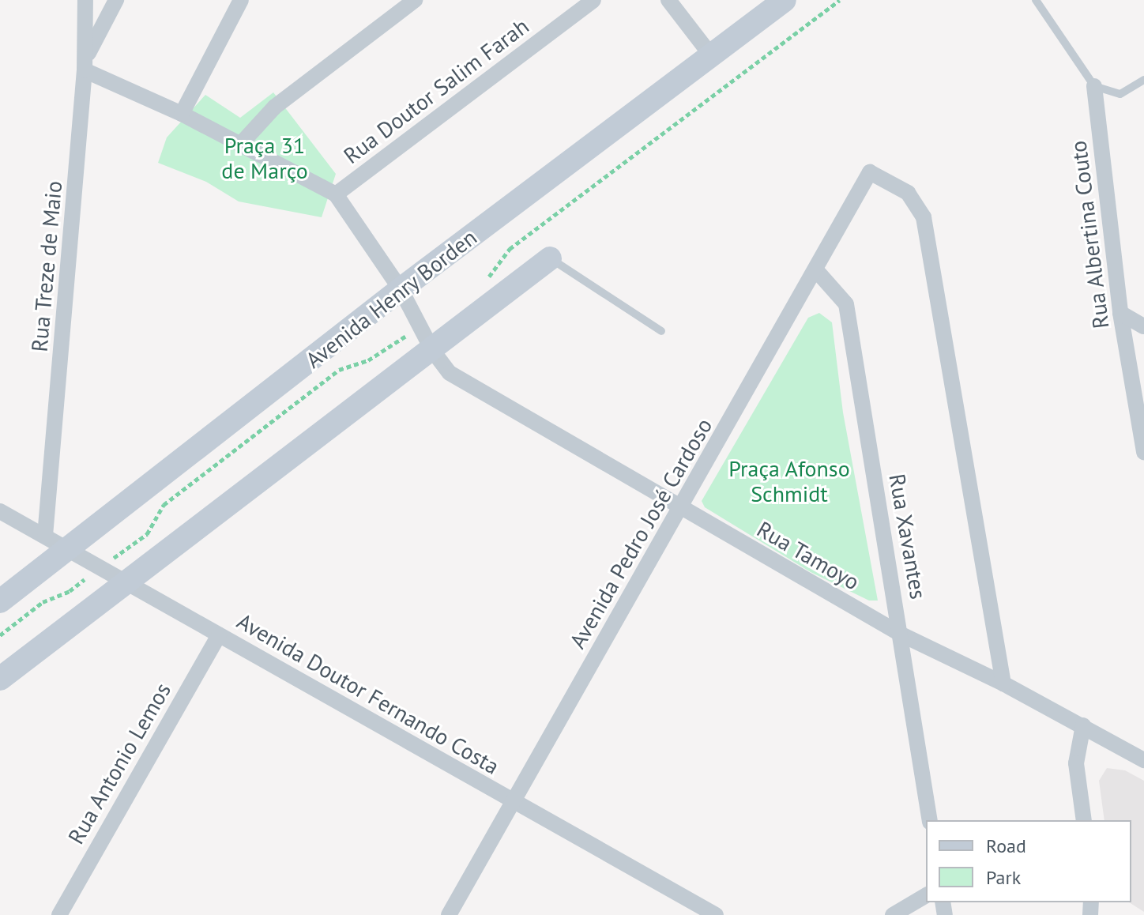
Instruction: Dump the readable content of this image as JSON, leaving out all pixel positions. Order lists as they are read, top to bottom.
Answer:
{
  "streets": {
    "street": [
      "Rua Doutor Salim Farah",
      "Rua Albertina Couto",
      "Rua Treze de Maio",
      "Avenida Henry Borden",
      "Avenida Pedro José Cardoso",
      "Rua Xavantes",
      "Rua Tamoyo",
      "Avenida Doutor Fernando Costa",
      "Rua Antonio Lemos"
    ]
  },
  "crossings": [
    ["Rua Doutor Salim Farah", "Rua Tamoyo"],
    ["Rua Treze de Maio", "Avenida Doutor Fernando Costa"],
    ["Avenida Henry Borden", "Rua Tamoyo"],
    ["Avenida Henry Borden", "Avenida Doutor Fernando Costa"],
    ["Avenida Pedro José Cardoso", "Rua Xavantes"],
    ["Avenida Pedro José Cardoso", "Rua Tamoyo"],
    ["Avenida Pedro José Cardoso", "Avenida Doutor Fernando Costa"],
    ["Rua Xavantes", "Rua Tamoyo"],
    ["Avenida Doutor Fernando Costa", "Rua Antonio Lemos"]
  ],
  "parks": ["Praça 31 de Março", "Praça Afonso Schmidt"],
  "legend": ["Road", "Park"]
}
